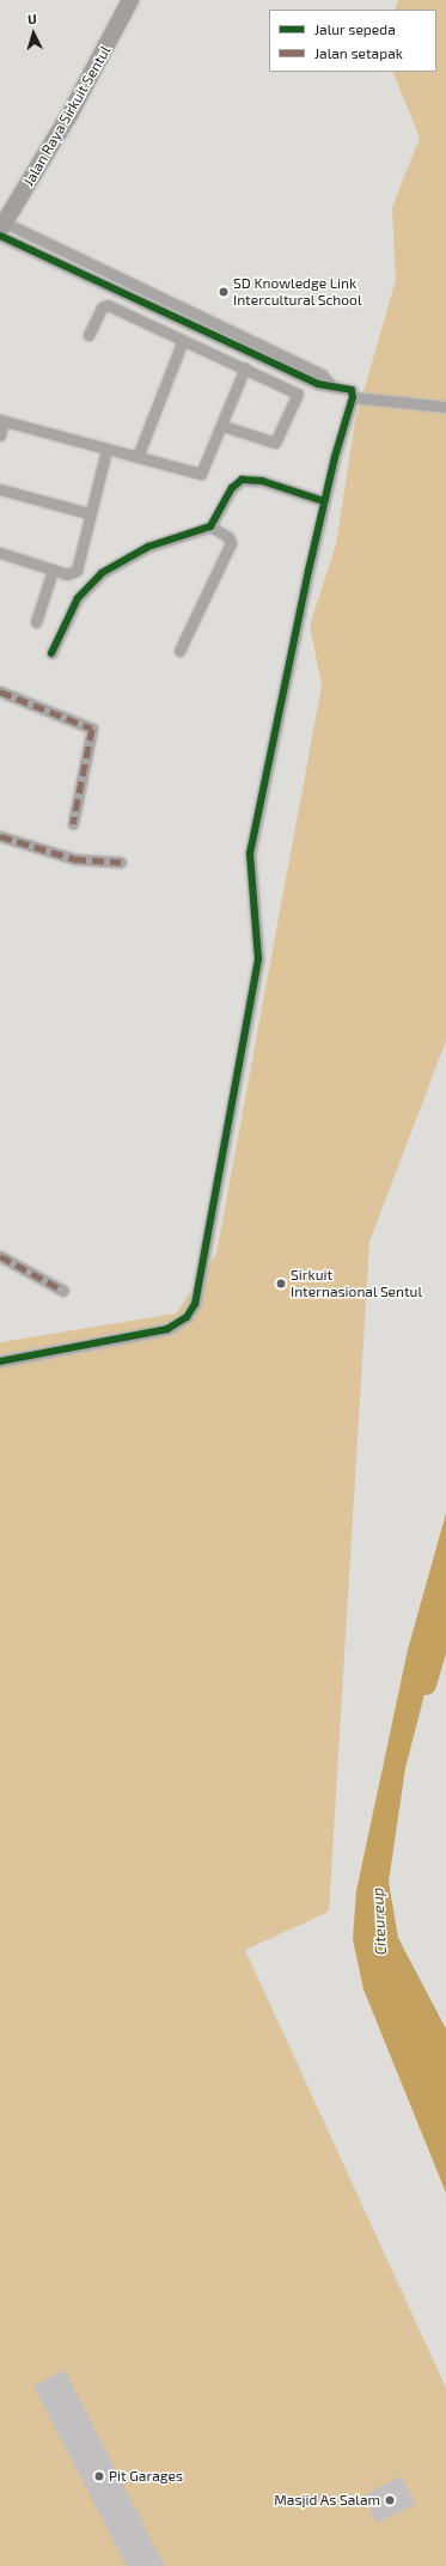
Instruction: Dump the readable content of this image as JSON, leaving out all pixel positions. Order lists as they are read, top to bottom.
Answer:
{
  "streets": {
    "main road": ["Jalan Raya Sirkuit Sentul"]
  },
  "water": ["Citeureup"],
  "places": [
    "SD Knowledge Link Intercultural School",
    "Sirkuit Internasional Sentul",
    "Pit Garages",
    "Masjid As Salam"
  ],
  "legend": ["Jalur sepeda", "Jalan setapak"],
  "north": "top"
}
